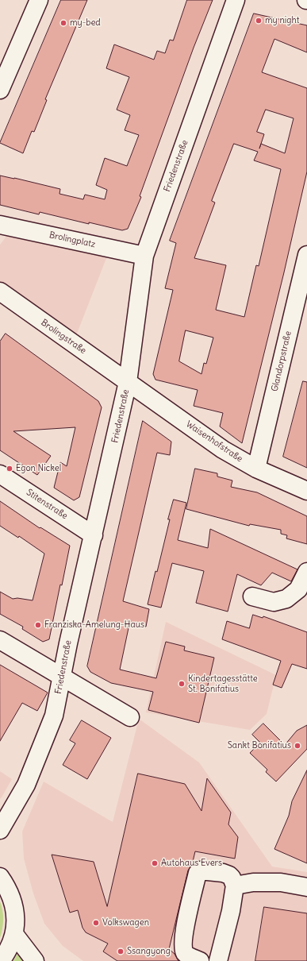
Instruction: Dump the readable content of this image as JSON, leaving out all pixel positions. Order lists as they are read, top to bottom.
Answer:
{
  "streets": {
    "street": [
      "Friedenstraße",
      "Brolingplatz",
      "Brolingstraße",
      "Glandorpstraße",
      "Waisenhofstraße",
      "Stitenstraße"
    ]
  },
  "crossings": [
    ["Friedenstraße", "Brolingplatz"],
    ["Friedenstraße", "Brolingstraße"],
    ["Friedenstraße", "Waisenhofstraße"],
    ["Friedenstraße", "Stitenstraße"],
    ["Brolingstraße", "Waisenhofstraße"],
    ["Glandorpstraße", "Waisenhofstraße"]
  ],
  "places": [
    "my night",
    "my-bed",
    "Egon Nickel",
    "Franziska-Amelung-Haus",
    "Kindertagesstätte St. Bonifatius",
    "Sankt Bonifatius",
    "Autohaus Evers",
    "Volkswagen",
    "Ssangyong"
  ]
}
